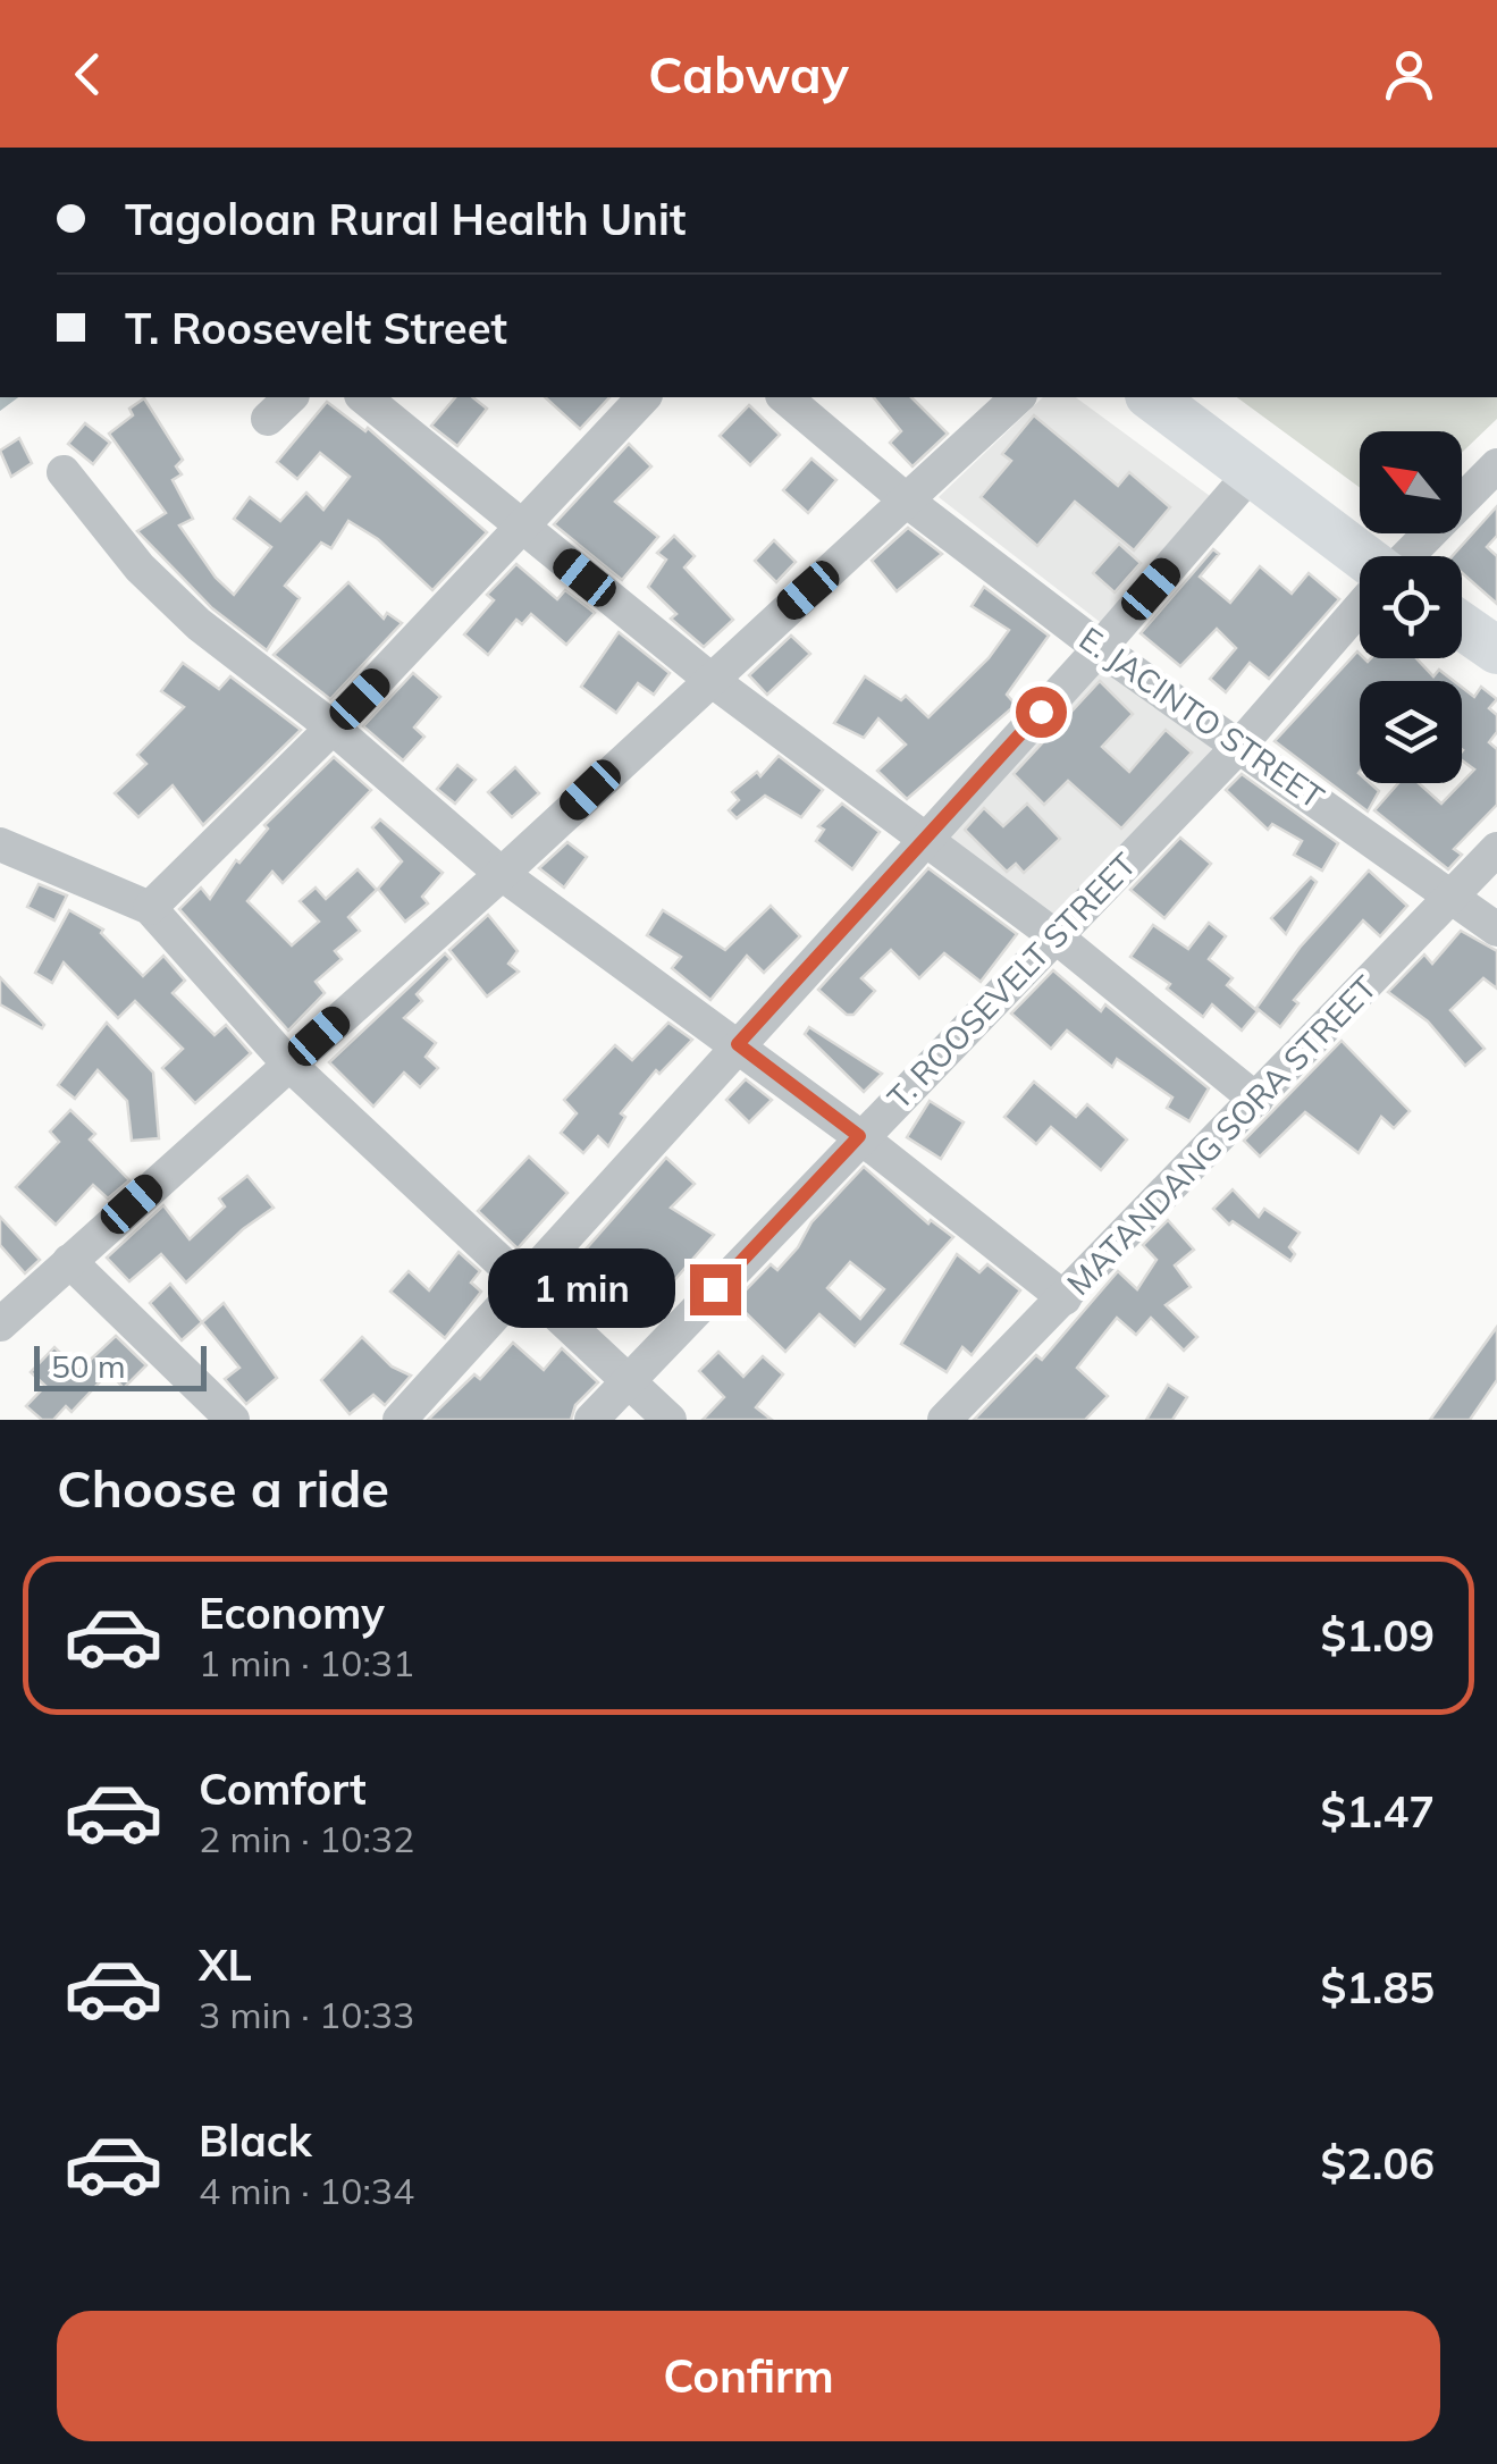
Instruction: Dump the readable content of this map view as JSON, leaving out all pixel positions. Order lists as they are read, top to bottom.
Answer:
{
  "streets": {
    "street": ["E. JACINTO STREET", "T. ROOSEVELT STREET", "MATANDANG SORA STREET"]
  },
  "crossings": [
    ["E. JACINTO STREET", "T. ROOSEVELT STREET"],
    ["E. JACINTO STREET", "MATANDANG SORA STREET"]
  ],
  "scale_bar": "50 m",
  "north": "top left",
  "page": {
    "header": "Cabway",
    "banner": ["Tagoloan Rural Health Unit", "T. Roosevelt Street"],
    "bubble": "1 min",
    "scale": "50 m",
    "heading": "Choose a ride",
    "list": [
      {
        "name": "Economy",
        "note": "1 min · 10:31",
        "value": "$1.09"
      },
      {
        "name": "Comfort",
        "note": "2 min · 10:32",
        "value": "$1.47"
      },
      {
        "name": "XL",
        "note": "3 min · 10:33",
        "value": "$1.85"
      },
      {
        "name": "Black",
        "note": "4 min · 10:34",
        "value": "$2.06"
      }
    ],
    "buttons": "Confirm"
  }
}
